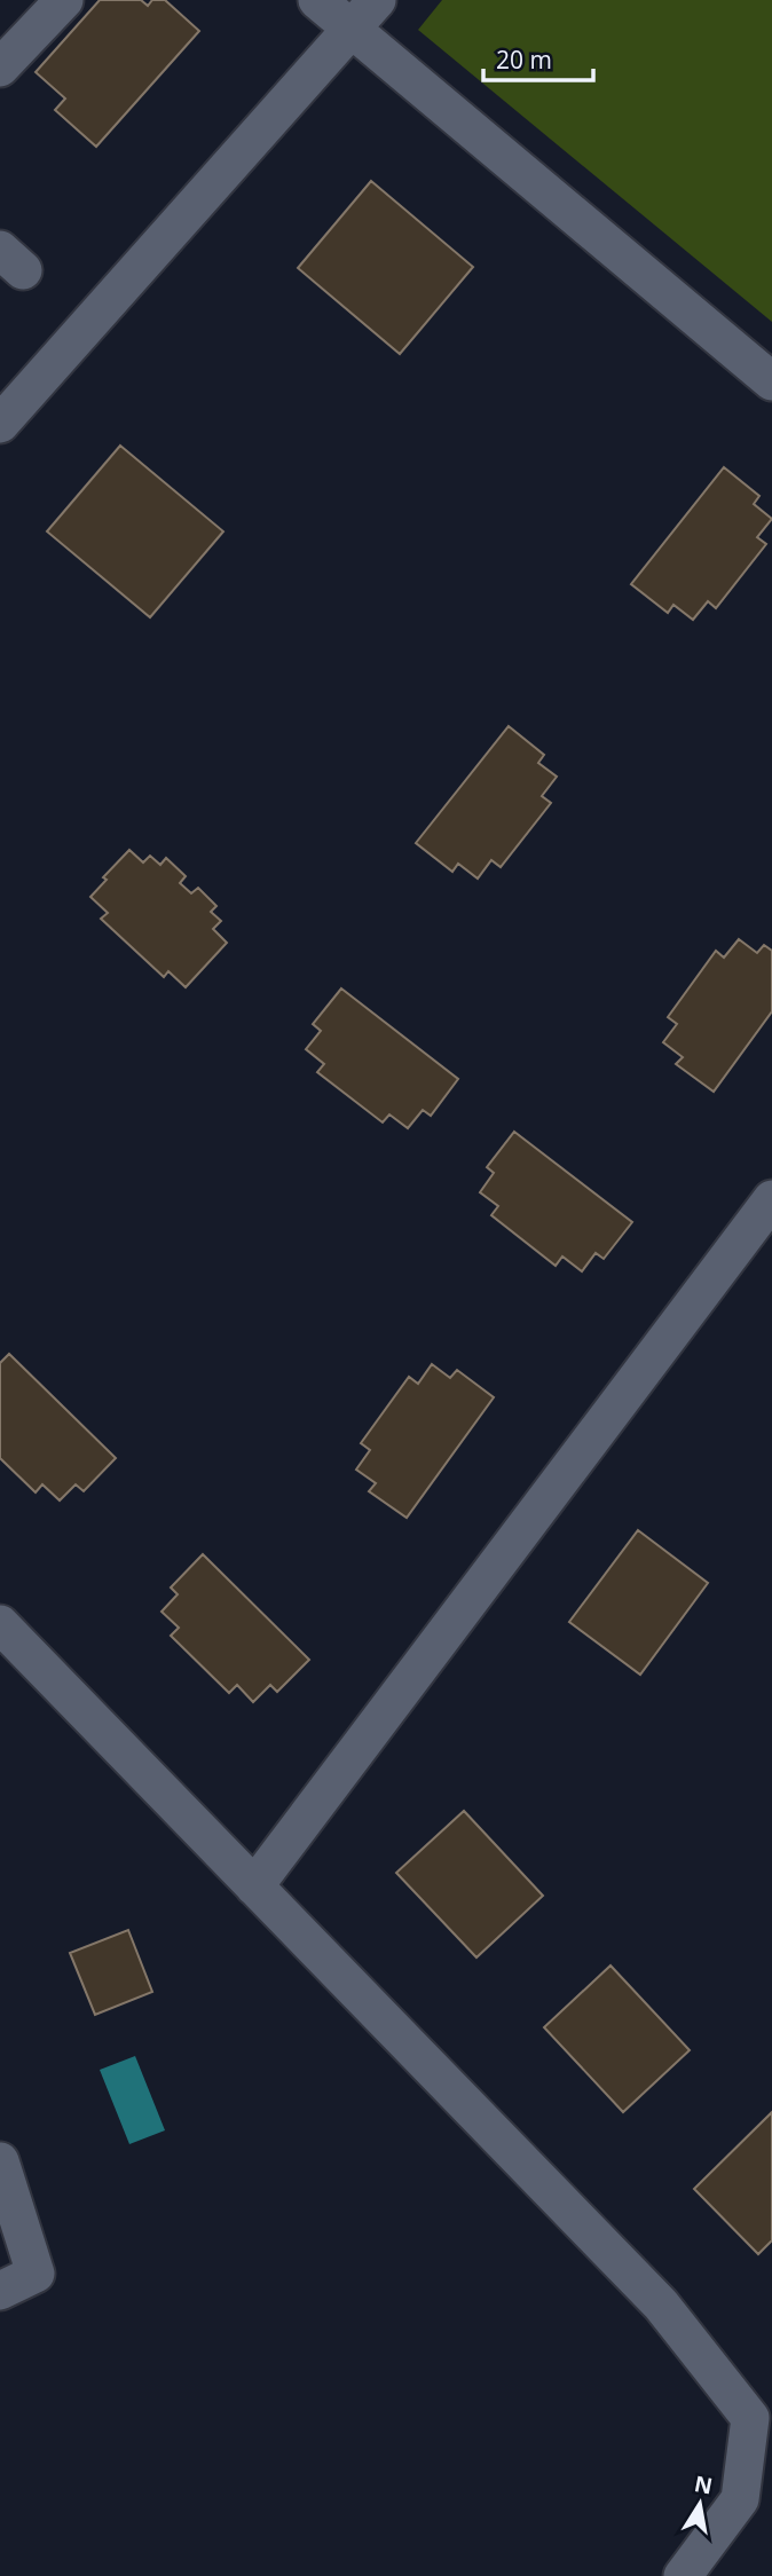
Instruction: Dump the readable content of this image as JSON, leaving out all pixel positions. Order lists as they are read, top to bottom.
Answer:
{
  "scale_bar": "20 m",
  "north": "top"
}
